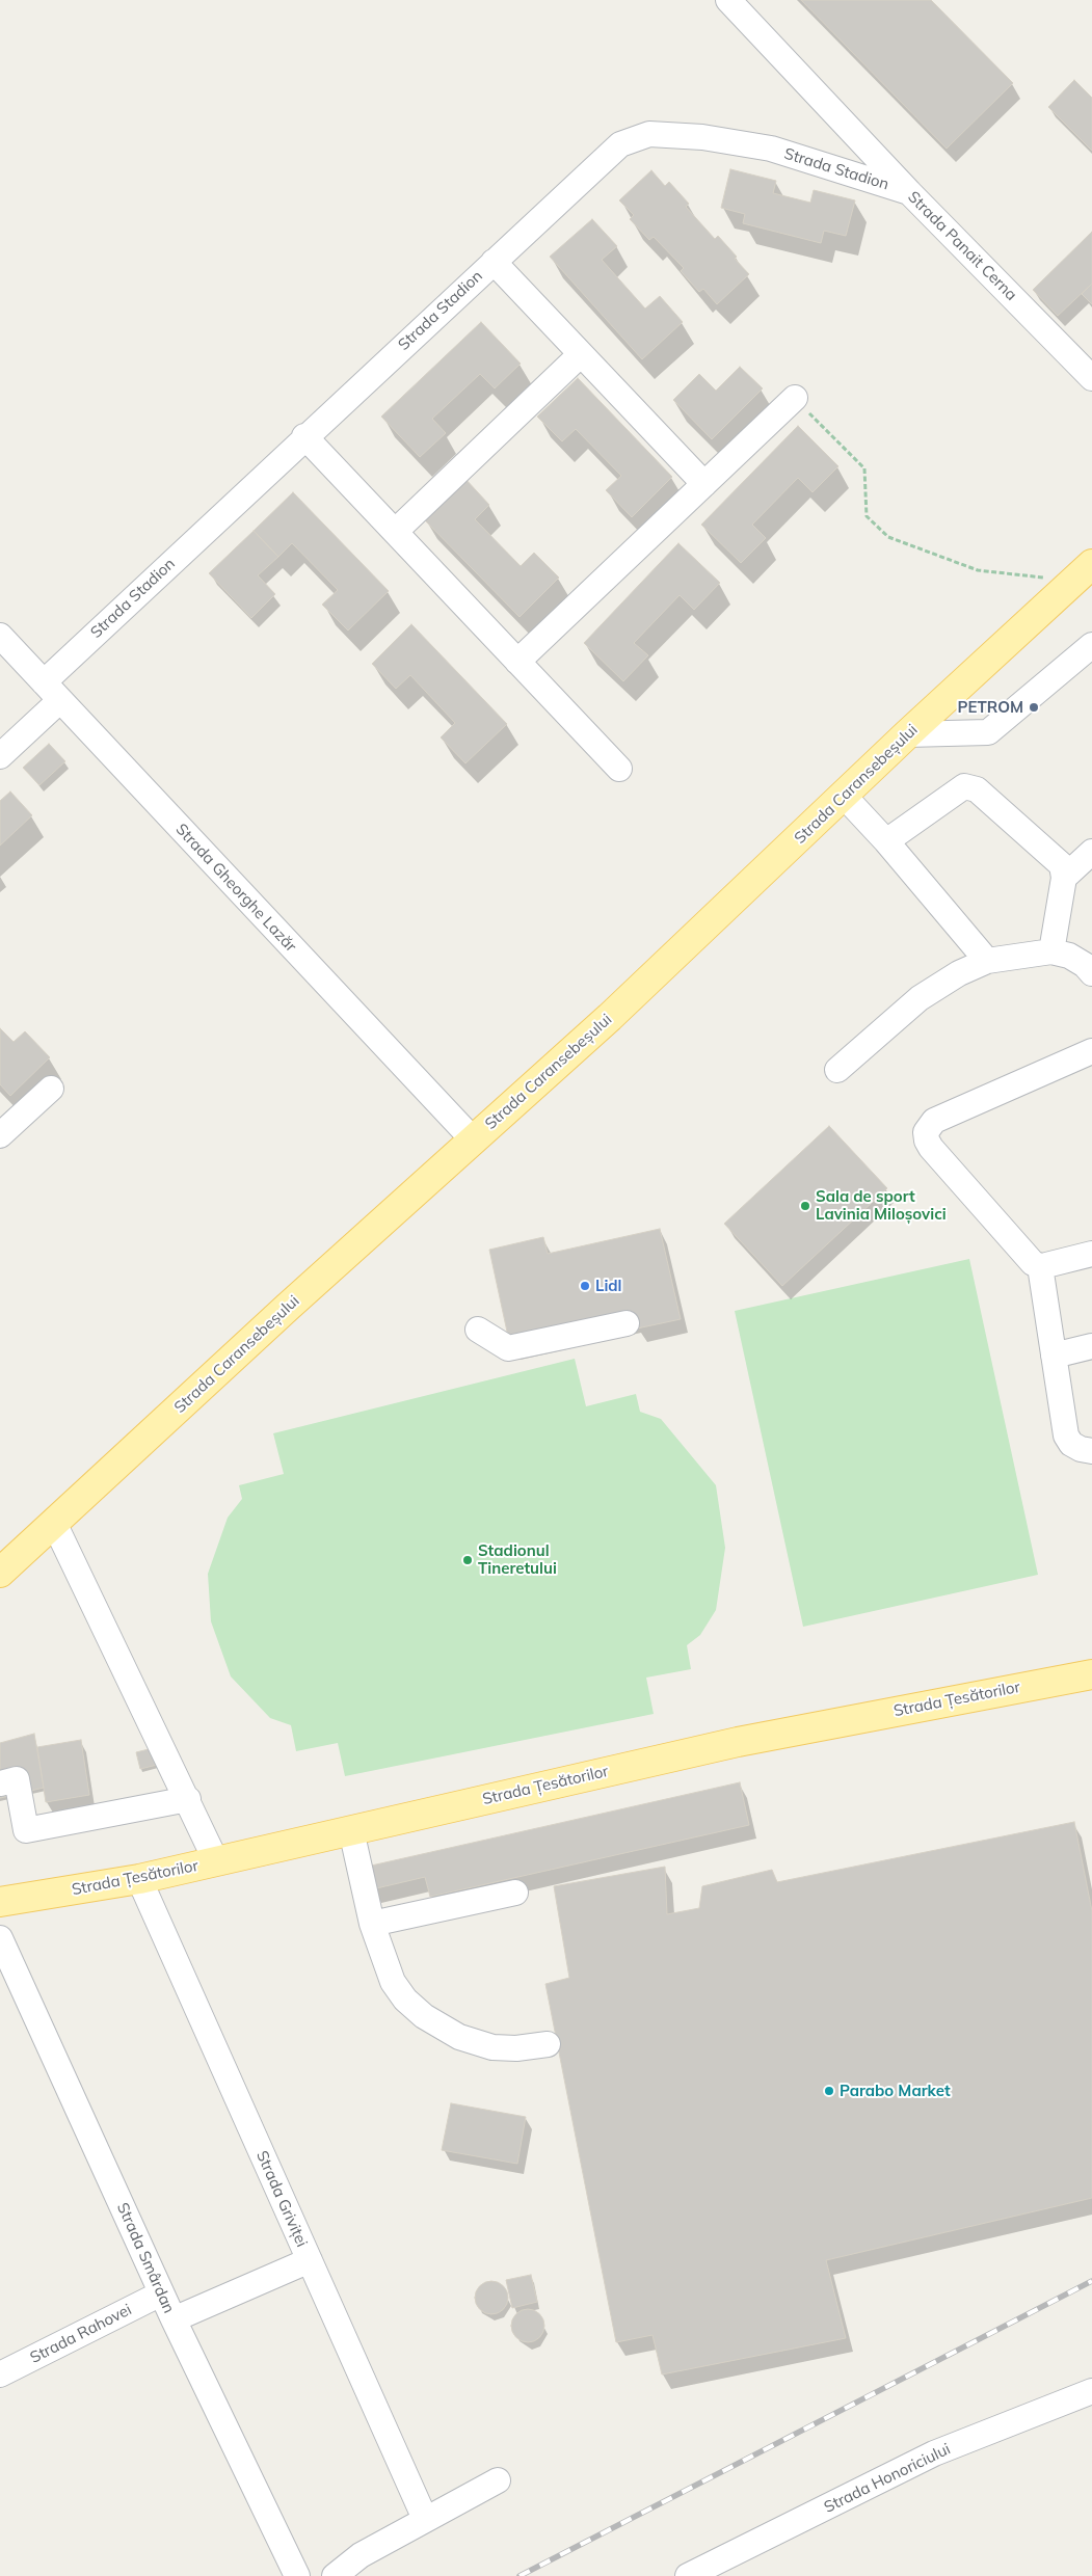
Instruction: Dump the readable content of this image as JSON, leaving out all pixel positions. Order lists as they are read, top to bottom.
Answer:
{
  "streets": {
    "main road": ["Strada Caransebeșului", "Strada Țesătorilor"],
    "street": [
      "Strada Stadion",
      "Strada Panait Cerna",
      "Strada Gheorghe Lazăr",
      "Strada Griviței",
      "Strada Smârdan",
      "Strada Rahovei",
      "Strada Honoriciului"
    ]
  },
  "crossings": [
    ["Strada Stadion", "Strada Panait Cerna"],
    ["Strada Stadion", "Strada Gheorghe Lazăr"],
    ["Strada Caransebeșului", "Strada Gheorghe Lazăr"],
    ["Strada Țesătorilor", "Strada Griviței"],
    ["Strada Smârdan", "Strada Rahovei"]
  ],
  "places": [
    "PETROM",
    "Sala de sport Lavinia Miloșovici",
    "Lidl",
    "Stadionul Tineretului",
    "Parabo Market"
  ]
}
